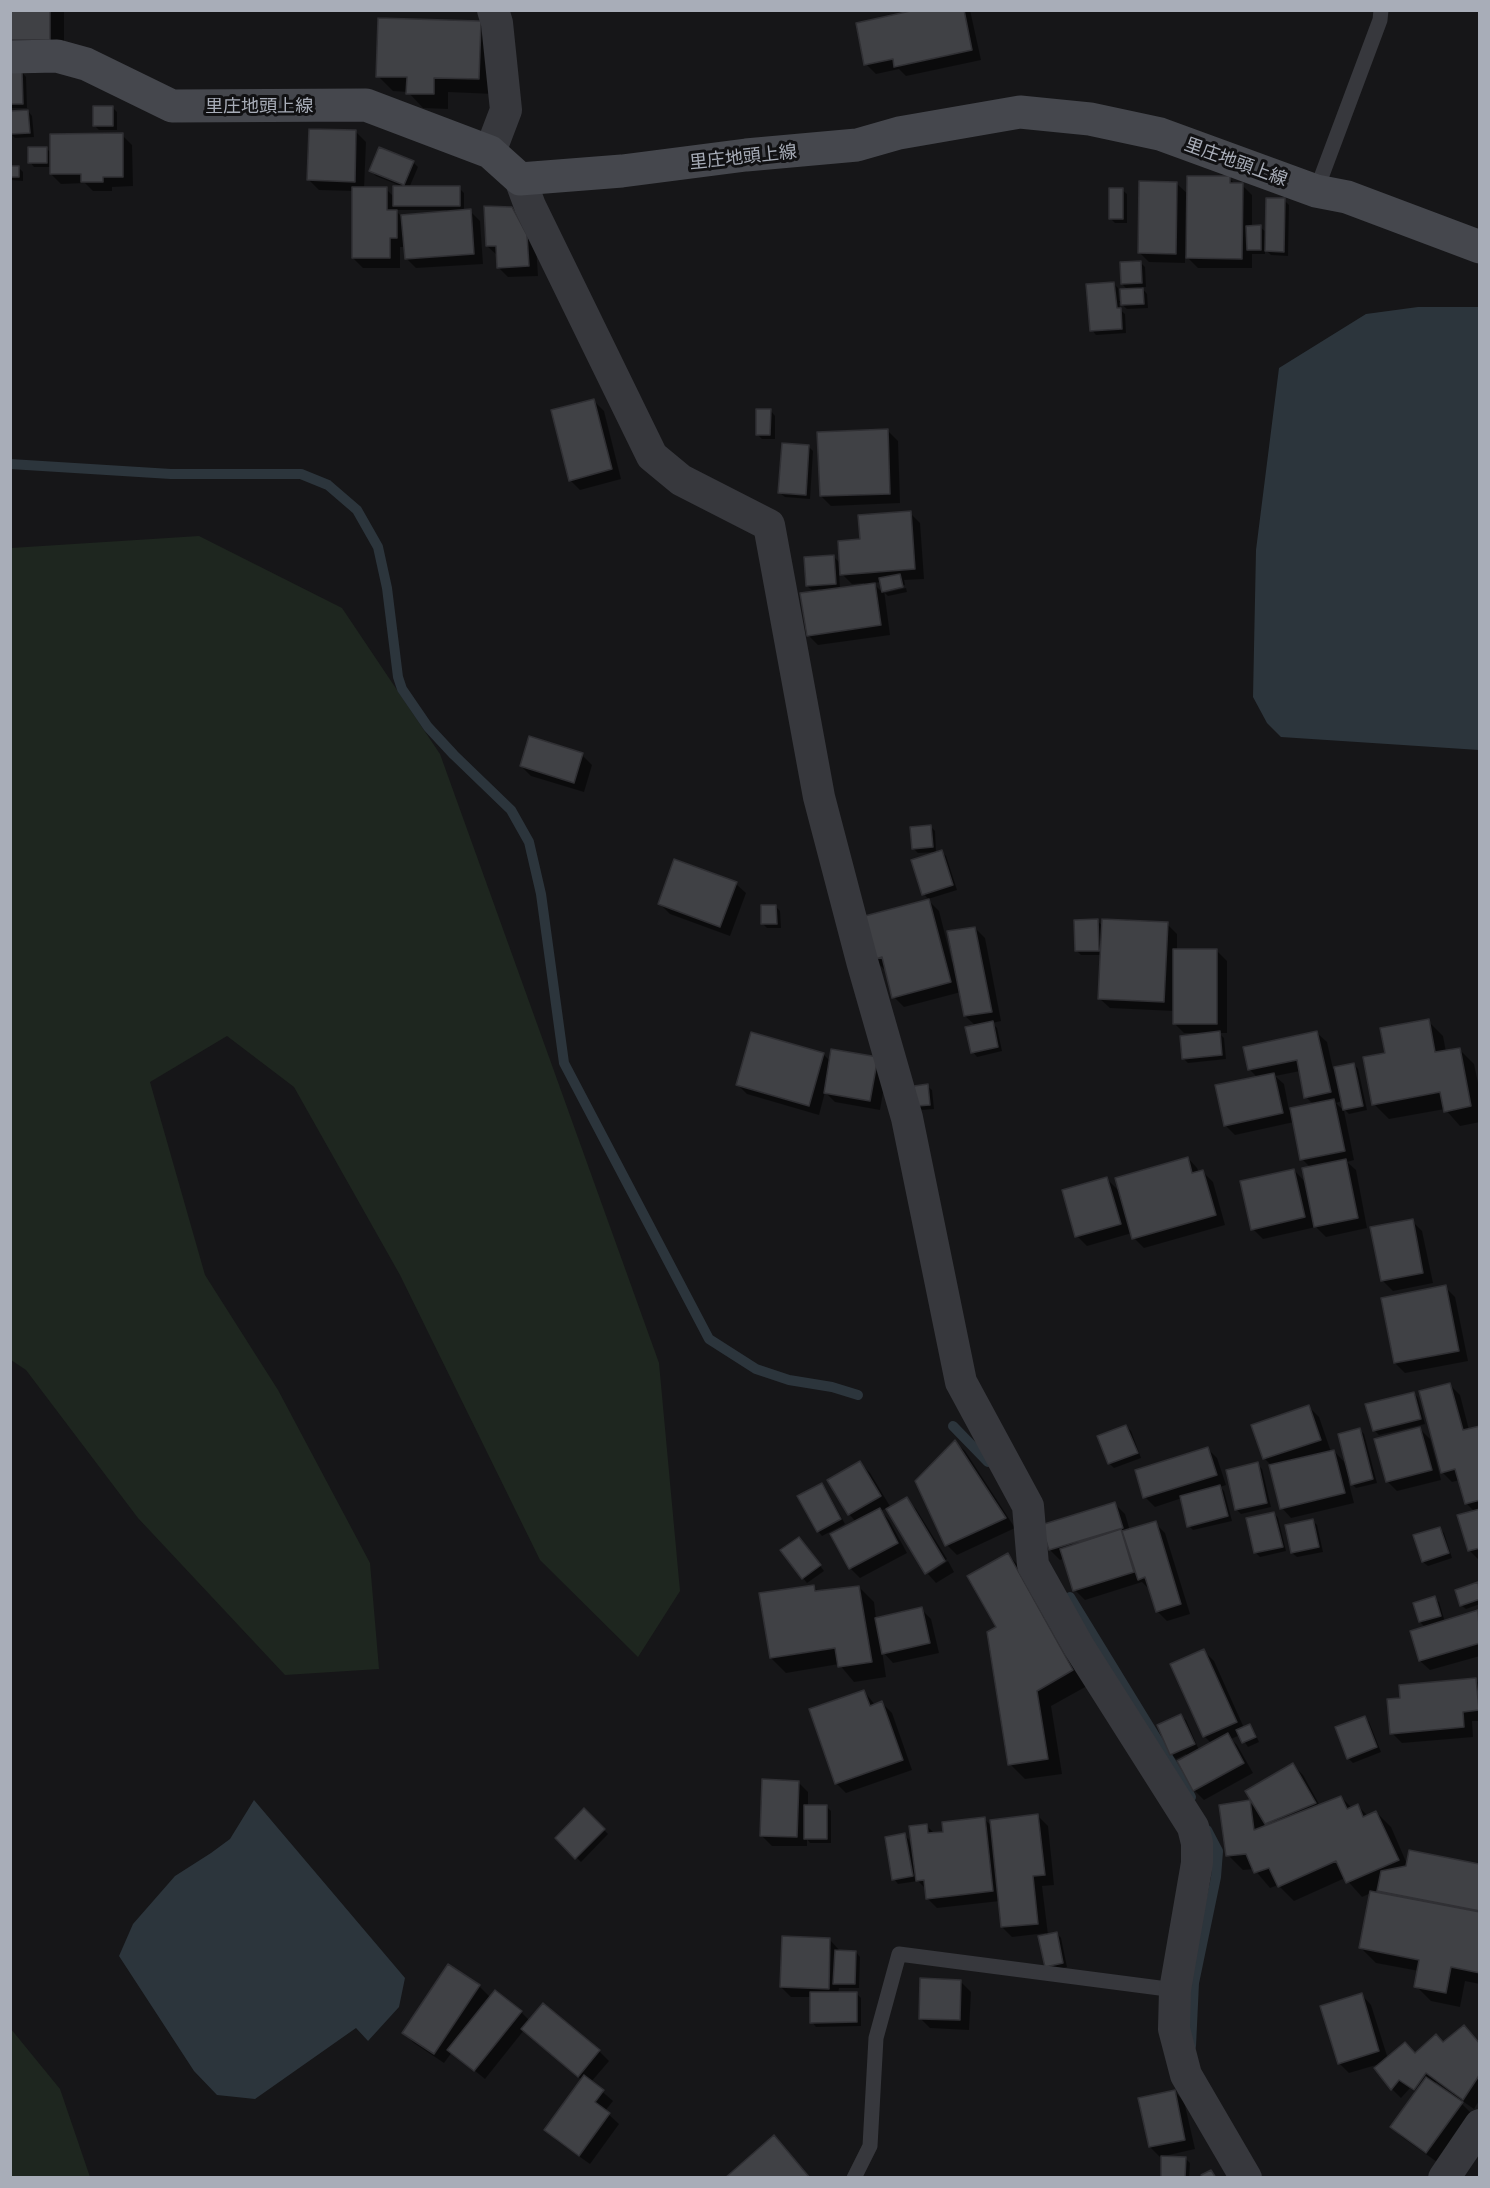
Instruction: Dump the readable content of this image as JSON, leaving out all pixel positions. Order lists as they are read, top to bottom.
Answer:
{
  "streets": {
    "main road": ["里庄地頭上線"]
  }
}
